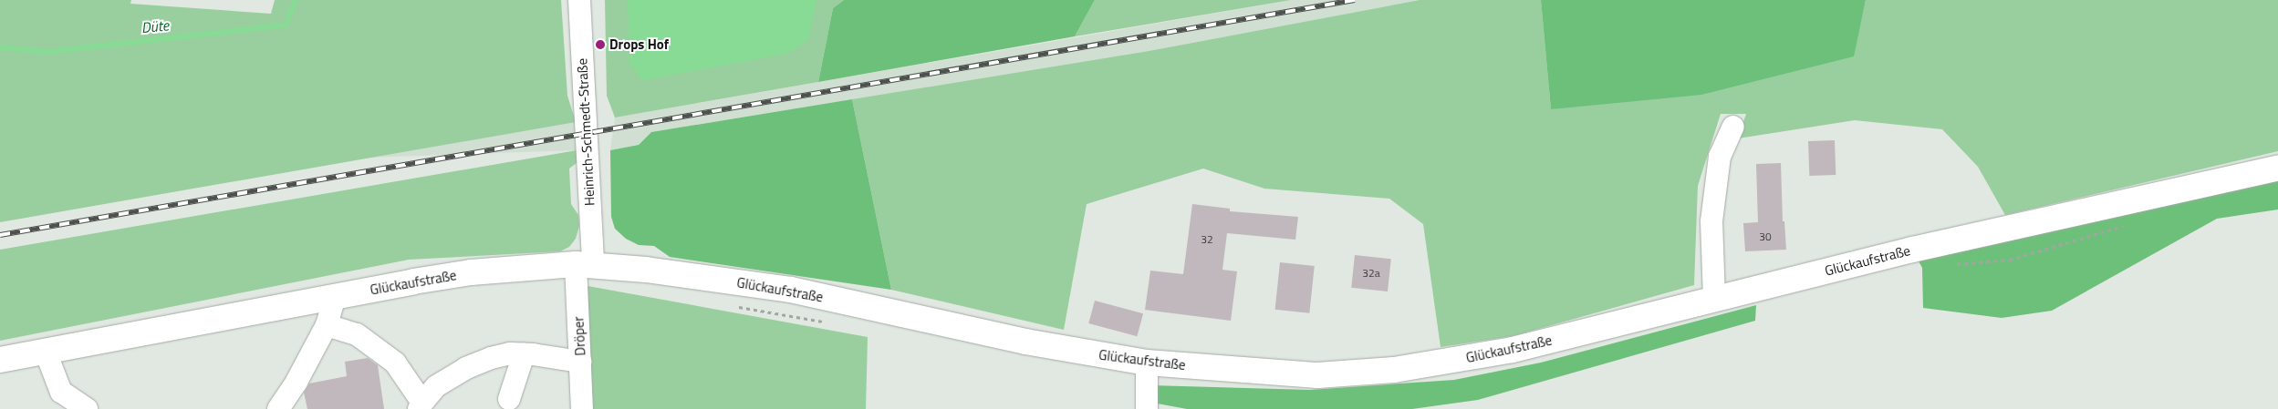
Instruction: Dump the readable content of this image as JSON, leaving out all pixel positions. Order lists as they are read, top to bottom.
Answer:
{
  "streets": {
    "main road": ["Glückaufstraße"],
    "street": ["Heinrich-Schmedt-Straße", "Dröper"]
  },
  "crossings": [
    ["Heinrich-Schmedt-Straße", "Glückaufstraße"],
    ["Heinrich-Schmedt-Straße", "Dröper"],
    ["Glückaufstraße", "Dröper"]
  ],
  "water": ["Düte"],
  "places": ["Drops Hof"],
  "house_numbers": ["30", "32", "32a"]
}
